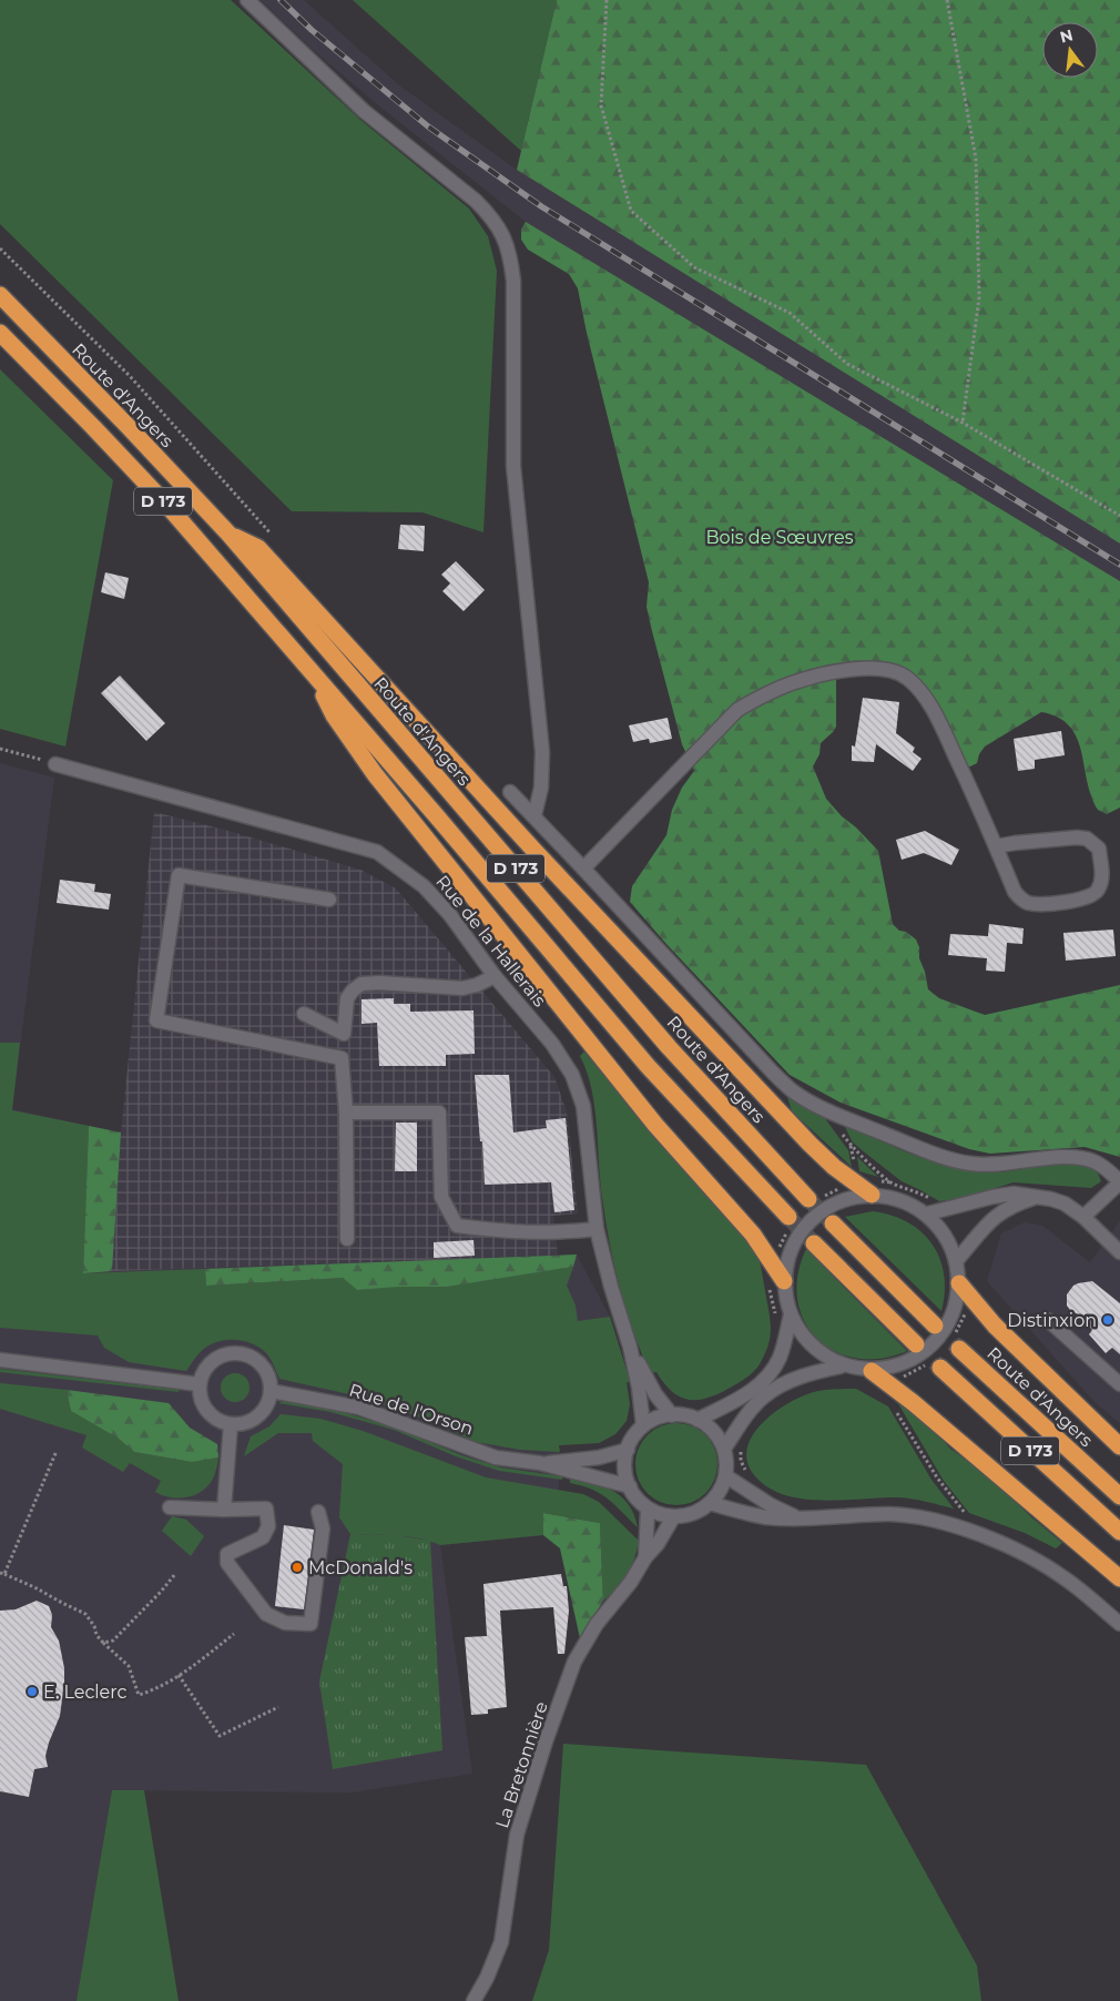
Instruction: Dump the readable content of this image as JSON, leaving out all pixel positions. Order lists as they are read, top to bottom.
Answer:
{
  "streets": {
    "highway": ["Route d'Angers", "D 173"],
    "street": ["Rue de la Hallerais", "Rue de l'Orson", "La Bretonnière"]
  },
  "crossings": [
    ["Rue de la Hallerais", "Rue de l'Orson"],
    ["Rue de la Hallerais", "La Bretonnière"],
    ["Rue de l'Orson", "La Bretonnière"]
  ],
  "parks": ["Bois de Sœuvres"],
  "places": ["Distinxion", "McDonald's", "E. Leclerc"],
  "north": "top"
}
